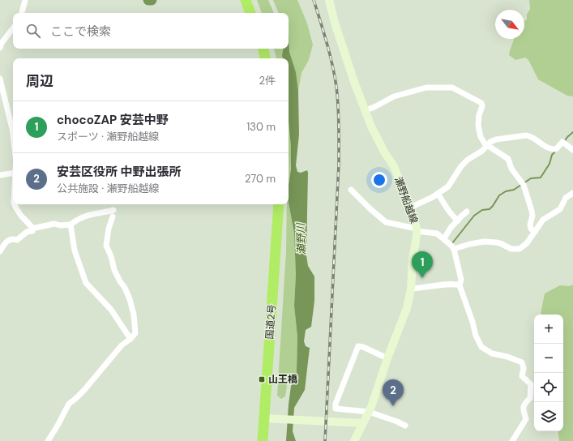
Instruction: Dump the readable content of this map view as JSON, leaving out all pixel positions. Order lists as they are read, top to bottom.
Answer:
{
  "streets": {
    "highway": ["国道2号"],
    "main road": ["瀬野船越線"]
  },
  "water": ["瀬野川"],
  "places": {
    "transit": ["山王橋"]
  },
  "north": "bottom right",
  "page": {
    "search": "ここで検索",
    "heading": ["周辺", "2件"],
    "list": [
      {
        "mark": "1",
        "name": "chocoZAP 安芸中野",
        "note": "スポーツ · 瀬野船越線",
        "value": "130 m"
      },
      {
        "mark": "2",
        "name": "安芸区役所 中野出張所",
        "note": "公共施設 · 瀬野船越線",
        "value": "270 m"
      }
    ],
    "pins": ["1", "2"],
    "map_buttons": ["+", "−"]
  }
}
